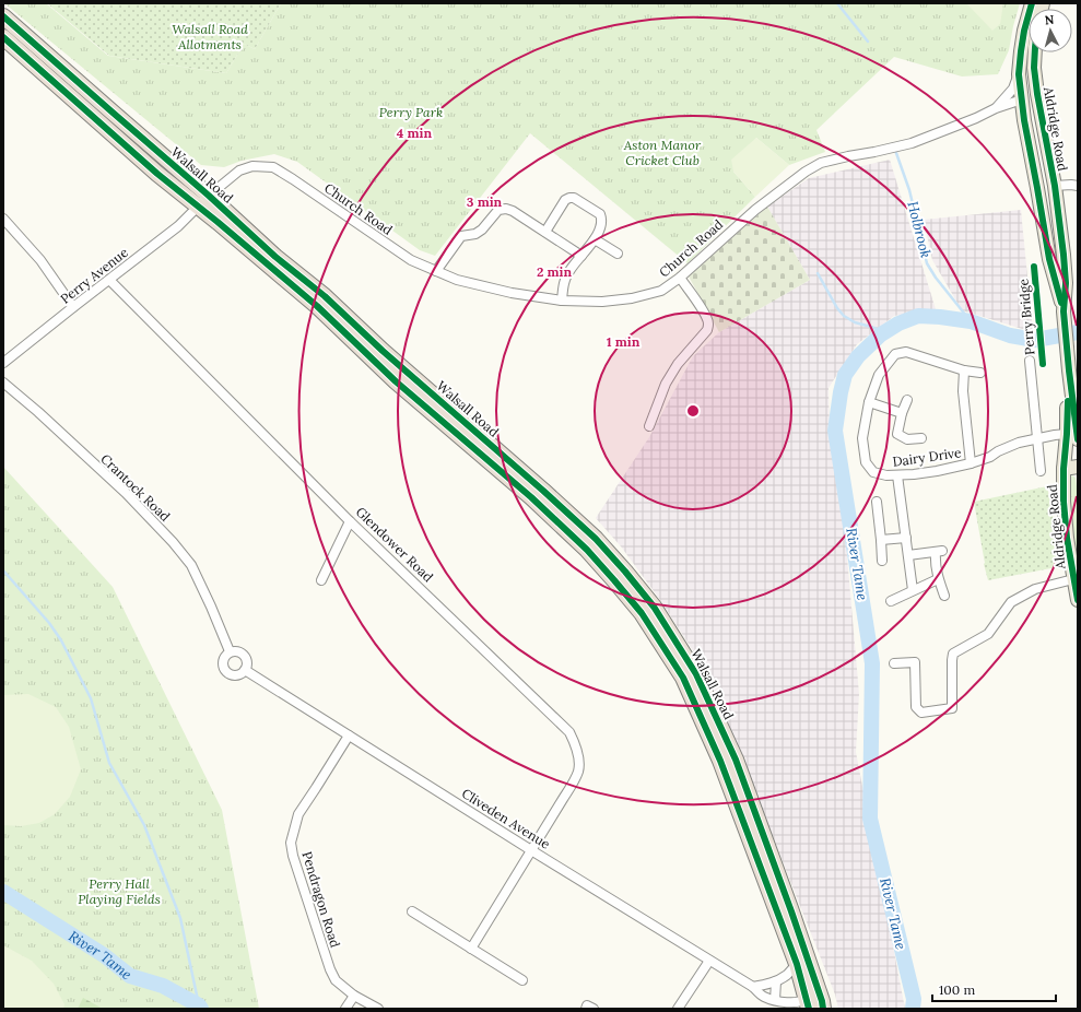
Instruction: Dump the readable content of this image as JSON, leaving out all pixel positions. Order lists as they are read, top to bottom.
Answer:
{
  "streets": {
    "highway": ["Walsall Road"],
    "main road": ["Aldridge Road"],
    "street": [
      "Church Road",
      "Perry Avenue",
      "Dairy Drive",
      "Crantock Road",
      "Glendower Road",
      "Cliveden Avenue",
      "Pendragon Road"
    ],
    "cycle path": ["Perry Bridge"]
  },
  "crossings": [
    ["Aldridge Road", "Church Road"],
    ["Aldridge Road", "Dairy Drive"],
    ["Walsall Road", "Church Road"],
    ["Walsall Road", "Perry Avenue"],
    ["Walsall Road", "Cliveden Avenue"],
    ["Church Road", "Perry Avenue"],
    ["Perry Avenue", "Glendower Road"],
    ["Crantock Road", "Cliveden Avenue"],
    ["Glendower Road", "Cliveden Avenue"],
    ["Cliveden Avenue", "Pendragon Road"]
  ],
  "water": ["Holbrook", "River Tame"],
  "parks": [
    "Walsall Road Allotments",
    "Perry Park",
    "Aston Manor Cricket Club",
    "Perry Hall Playing Fields"
  ],
  "scale_bar": "100 m",
  "north": "top",
  "rings": [
    "4 min",
    "3 min",
    "2 min",
    "1 min"
  ]
}
